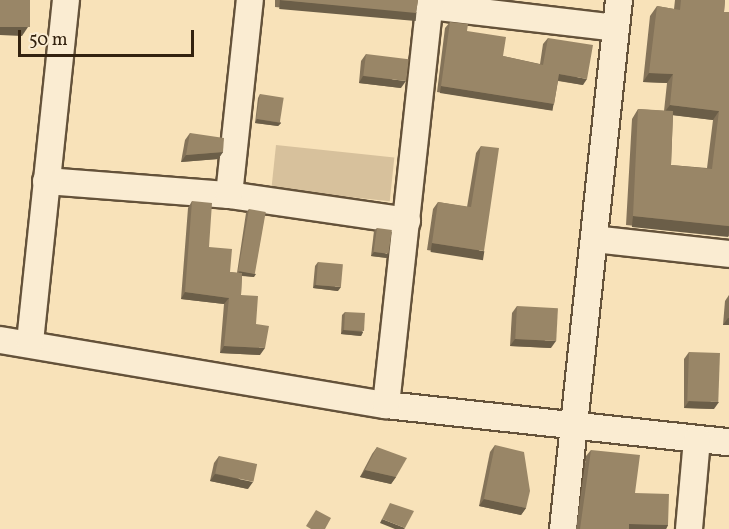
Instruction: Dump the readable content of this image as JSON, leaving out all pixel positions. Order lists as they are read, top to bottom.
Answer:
{
  "scale_bar": "50 m"
}
